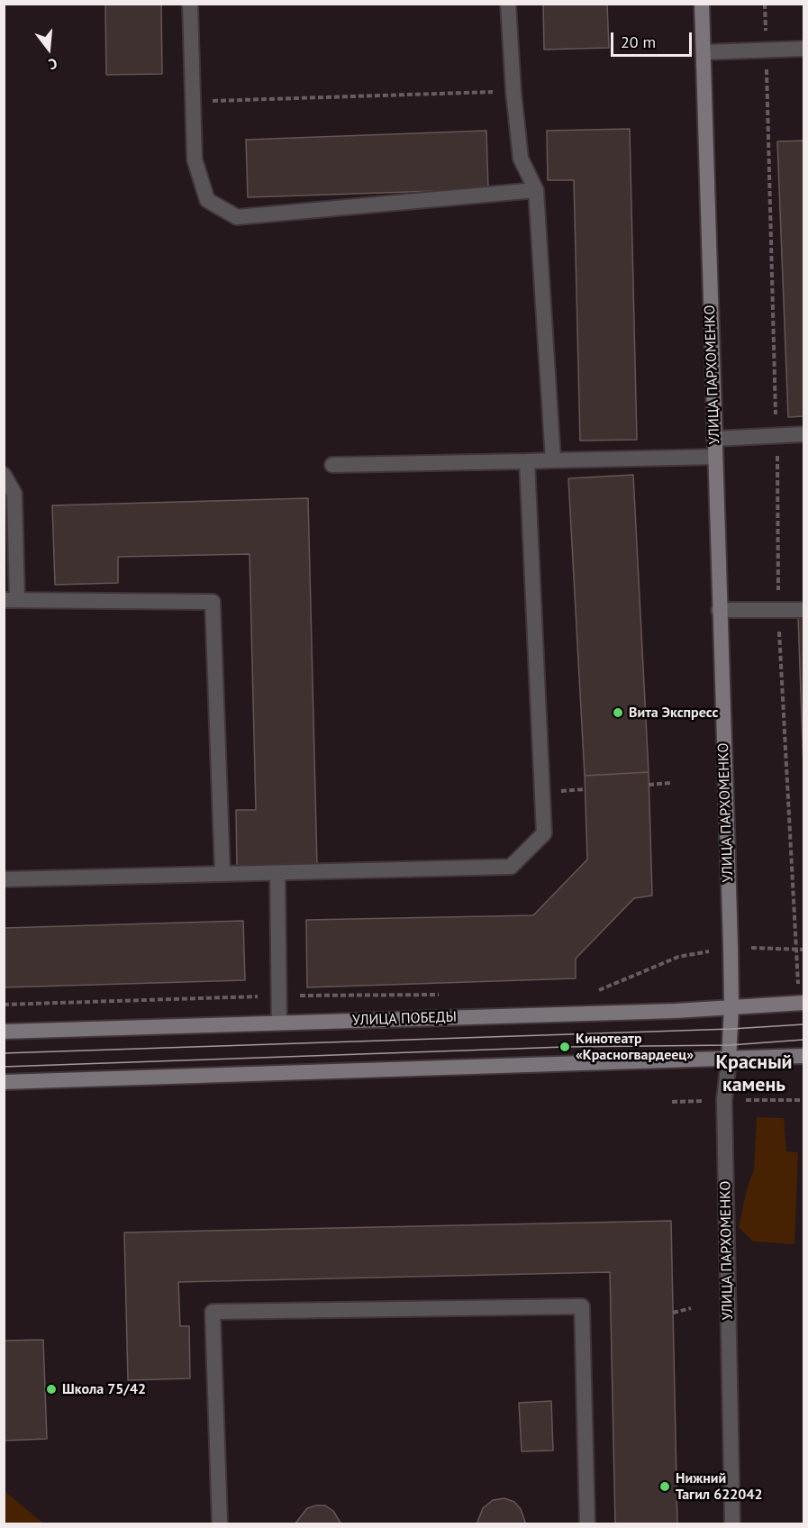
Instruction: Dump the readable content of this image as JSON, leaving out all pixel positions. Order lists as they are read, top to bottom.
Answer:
{
  "streets": {
    "main road": ["УЛИЦА ПАРХОМЕНКО", "УЛИЦА ПОБЕДЫ"]
  },
  "crossings": [
    ["УЛИЦА ПАРХОМЕНКО", "УЛИЦА ПОБЕДЫ"]
  ],
  "districts": ["Красный камень"],
  "places": [
    "Вита Экспресс",
    "Кинотеатр «Красногвардеец»",
    "Школа 75/42",
    "Нижний Тагил 622042"
  ],
  "scale_bar": "20 m",
  "north": "bottom"
}
